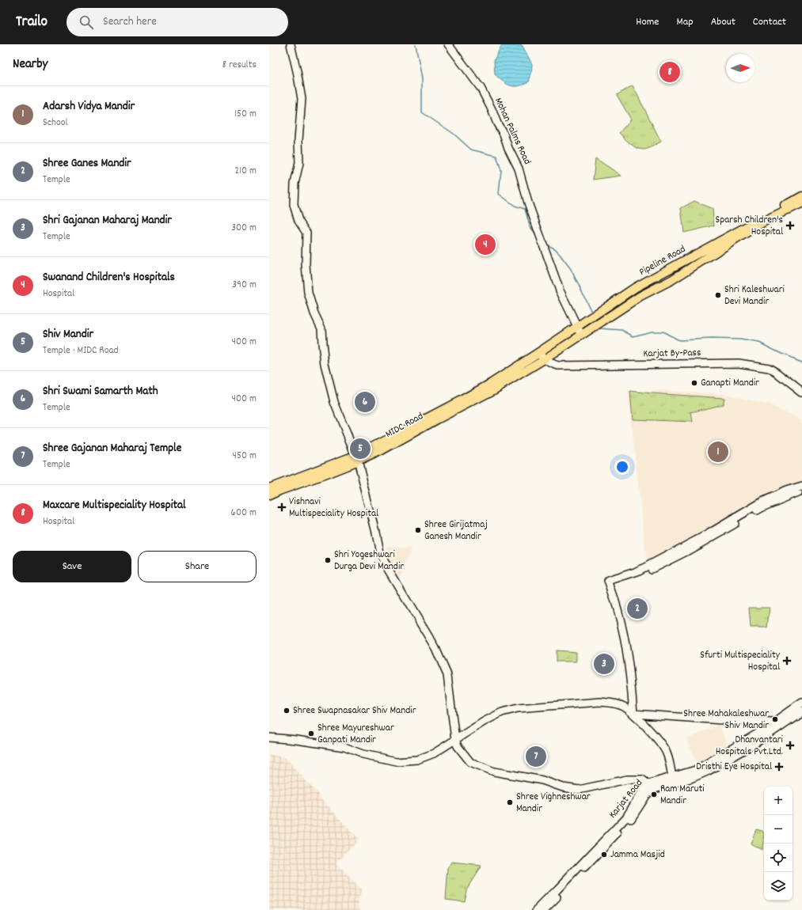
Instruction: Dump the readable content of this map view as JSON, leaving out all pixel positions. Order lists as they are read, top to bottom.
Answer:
{
  "streets": {
    "main road": ["Pipeline Road", "MIDC Road"],
    "street": ["Mohan Palms Road", "Karjat By-Pass", "Karjat Road"]
  },
  "crossings": [
    ["Mohan Palms Road", "Pipeline Road"],
    ["Pipeline Road", "Karjat By-Pass"],
    ["Pipeline Road", "MIDC Road"],
    ["Karjat By-Pass", "MIDC Road"]
  ],
  "places": {
    "health": [
      "Sparsh Children's Hospital",
      "Vishnavi Multispeciality Hospital",
      "Sfurti Multispeciality Hospital",
      "Dhanvantari Hospitals Pvt.Ltd.",
      "Dristhi Eye Hospital"
    ],
    "other": [
      "Shri Kaleshwari Devi Mandir",
      "Ganapti Mandir",
      "Shree Girijatmaj Ganesh Mandir",
      "Shri Yogeshwari Durga Devi Mandir",
      "Shree Swapnasakar Shiv Mandir",
      "Shree Mahakaleshwar Shiv Mandir",
      "Shree Mayureshwar Ganpati Mandir",
      "Ram Maruti Mandir",
      "Shree Vighneshwar Mandir",
      "Jamma Masjid"
    ]
  },
  "north": "right",
  "page": {
    "header": "Trailo",
    "search": "Search here",
    "nav": [
      "Home",
      "Map",
      "About",
      "Contact"
    ],
    "heading": ["Nearby", "8 results"],
    "pins": [
      "8",
      "4",
      "6",
      "5",
      "1",
      "2",
      "3",
      "7"
    ],
    "list": [
      {
        "mark": "1",
        "name": "Adarsh Vidya Mandir",
        "note": "School",
        "value": "150 m"
      },
      {
        "mark": "2",
        "name": "Shree Ganes Mandir",
        "note": "Temple",
        "value": "210 m"
      },
      {
        "mark": "3",
        "name": "Shri Gajanan Maharaj Mandir",
        "note": "Temple",
        "value": "300 m"
      },
      {
        "mark": "4",
        "name": "Swanand Children's Hospitals",
        "note": "Hospital",
        "value": "390 m"
      },
      {
        "mark": "5",
        "name": "Shiv Mandir",
        "note": "Temple · MIDC Road",
        "value": "400 m"
      },
      {
        "mark": "6",
        "name": "Shri Swami Samarth Math",
        "note": "Temple",
        "value": "400 m"
      },
      {
        "mark": "7",
        "name": "Shree Gajanan Maharaj Temple",
        "note": "Temple",
        "value": "450 m"
      },
      {
        "mark": "8",
        "name": "Maxcare Multispeciality Hospital",
        "note": "Hospital",
        "value": "600 m"
      }
    ],
    "buttons": ["Save", "Share"],
    "map_buttons": ["+", "−"]
  }
}
